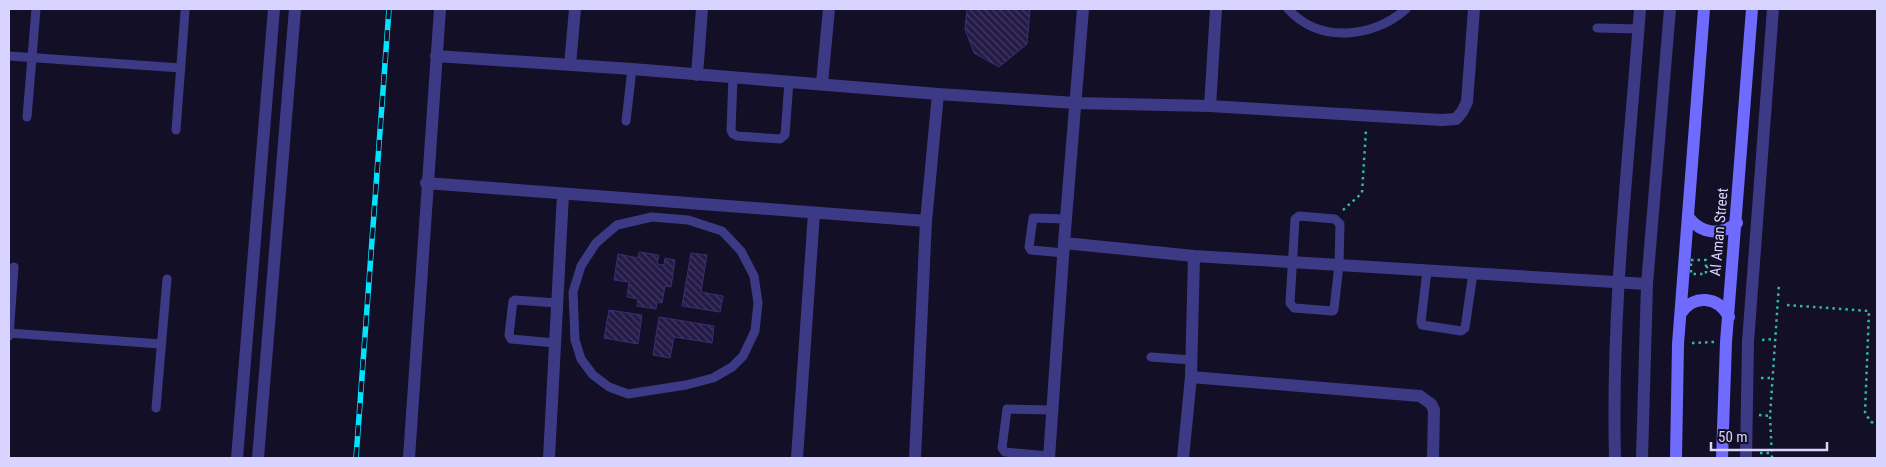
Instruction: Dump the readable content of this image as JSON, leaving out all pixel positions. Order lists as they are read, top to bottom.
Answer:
{
  "streets": {
    "street": ["Al Aman Street"]
  },
  "scale_bar": "50 m"
}
